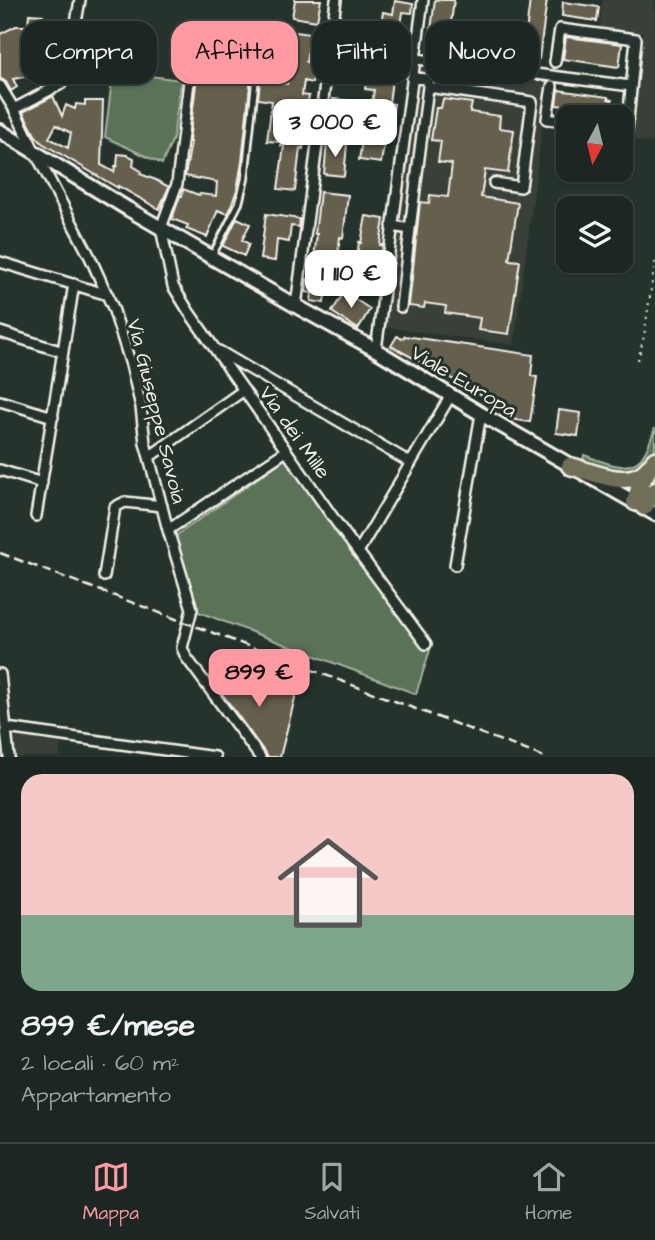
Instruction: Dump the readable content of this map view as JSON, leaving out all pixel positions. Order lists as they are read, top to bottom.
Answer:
{
  "streets": {
    "main road": ["Viale Europa"],
    "street": ["Via Giuseppe Savoia", "Via dei Mille"]
  },
  "crossings": [
    ["Viale Europa", "Via Giuseppe Savoia"],
    ["Viale Europa", "Via dei Mille"]
  ],
  "north": "bottom",
  "page": {
    "chip": [
      "Compra",
      "Affitta",
      "Filtri",
      "Nuovo"
    ],
    "price": ["3 000 €", "1 110 €", "899 €"],
    "list": [
      {
        "name": "899 €/mese",
        "note": "2 locali · 60 m² · Appartamento"
      }
    ],
    "tabs": ["Mappa", "Salvati", "Home"]
  }
}
